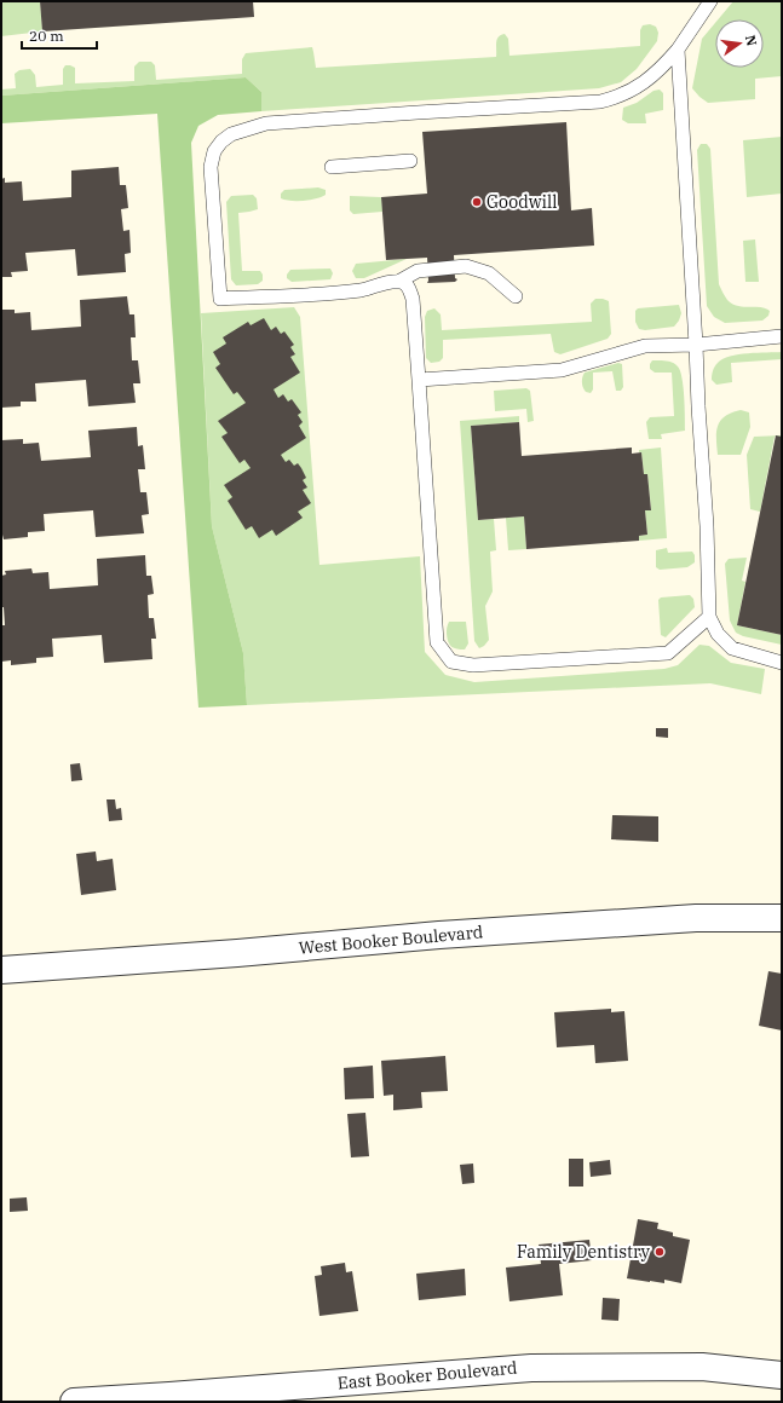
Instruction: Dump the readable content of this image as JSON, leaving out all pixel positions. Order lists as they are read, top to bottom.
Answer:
{
  "streets": {
    "street": ["West Booker Boulevard", "East Booker Boulevard"]
  },
  "places": ["Goodwill", "Family Dentistry"],
  "scale_bar": "20 m",
  "north": "right"
}
